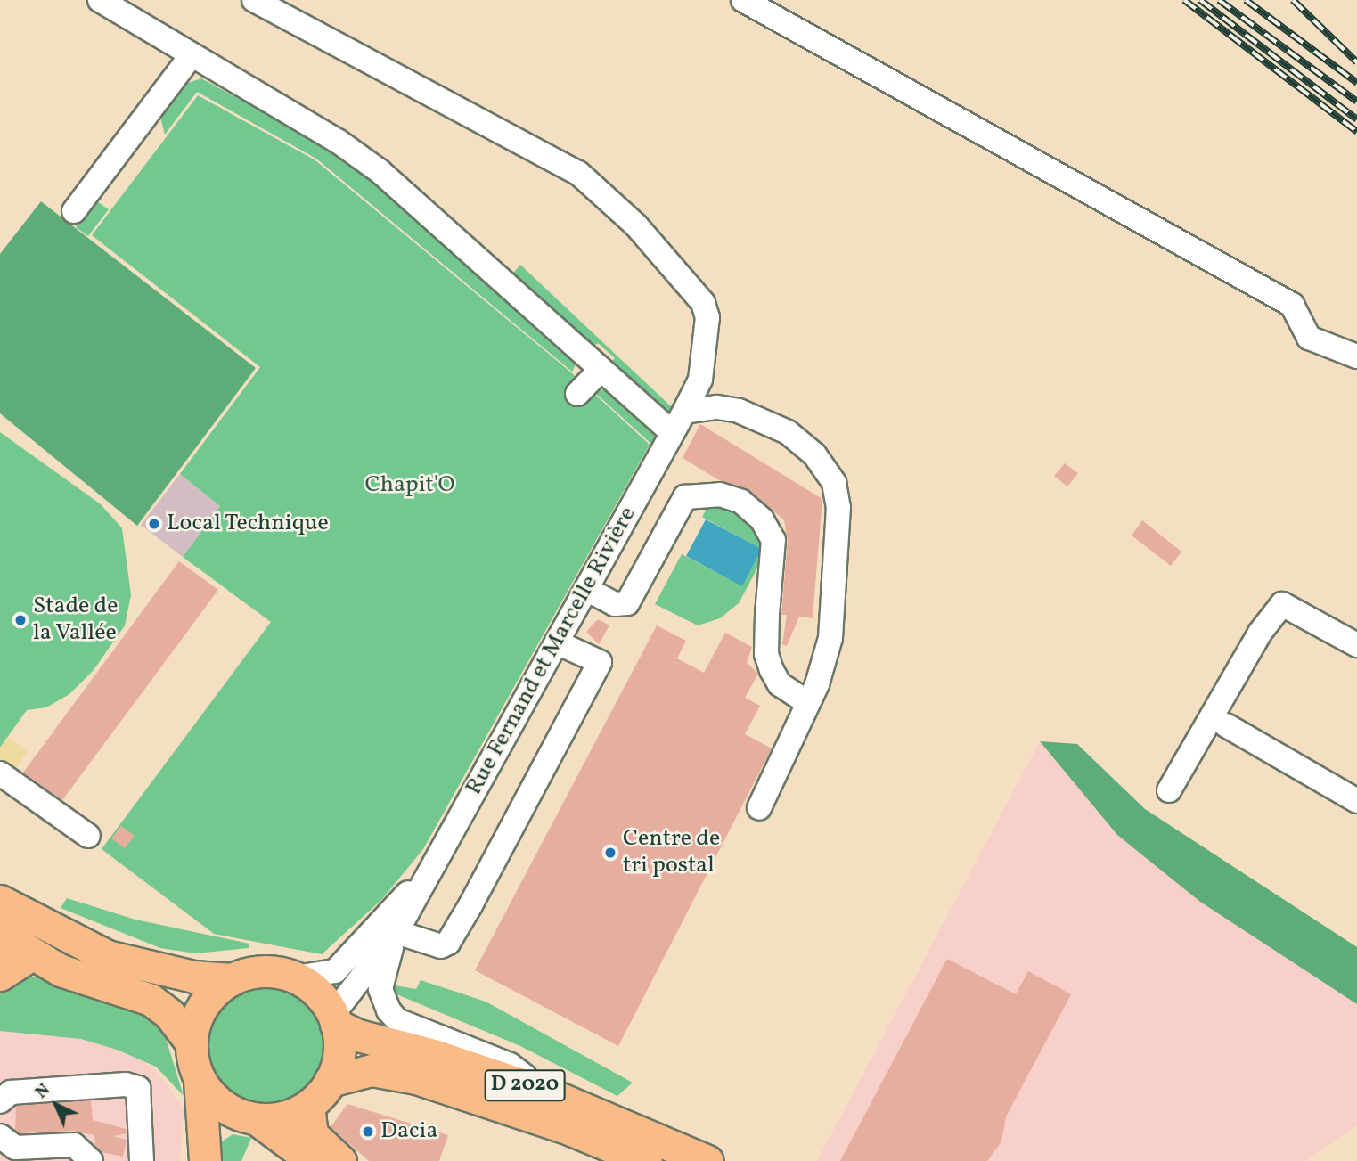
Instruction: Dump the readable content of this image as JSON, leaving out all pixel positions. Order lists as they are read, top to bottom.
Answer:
{
  "streets": {
    "main road": ["D 2020"],
    "street": ["Rue Fernand et Marcelle Rivière"]
  },
  "crossings": [
    ["Rue Fernand et Marcelle Rivière", "D 2020"]
  ],
  "parks": ["Chapit'O"],
  "places": [
    "Local Technique",
    "Stade de la Vallée",
    "Centre de tri postal",
    "Dacia"
  ],
  "north": "top left"
}
